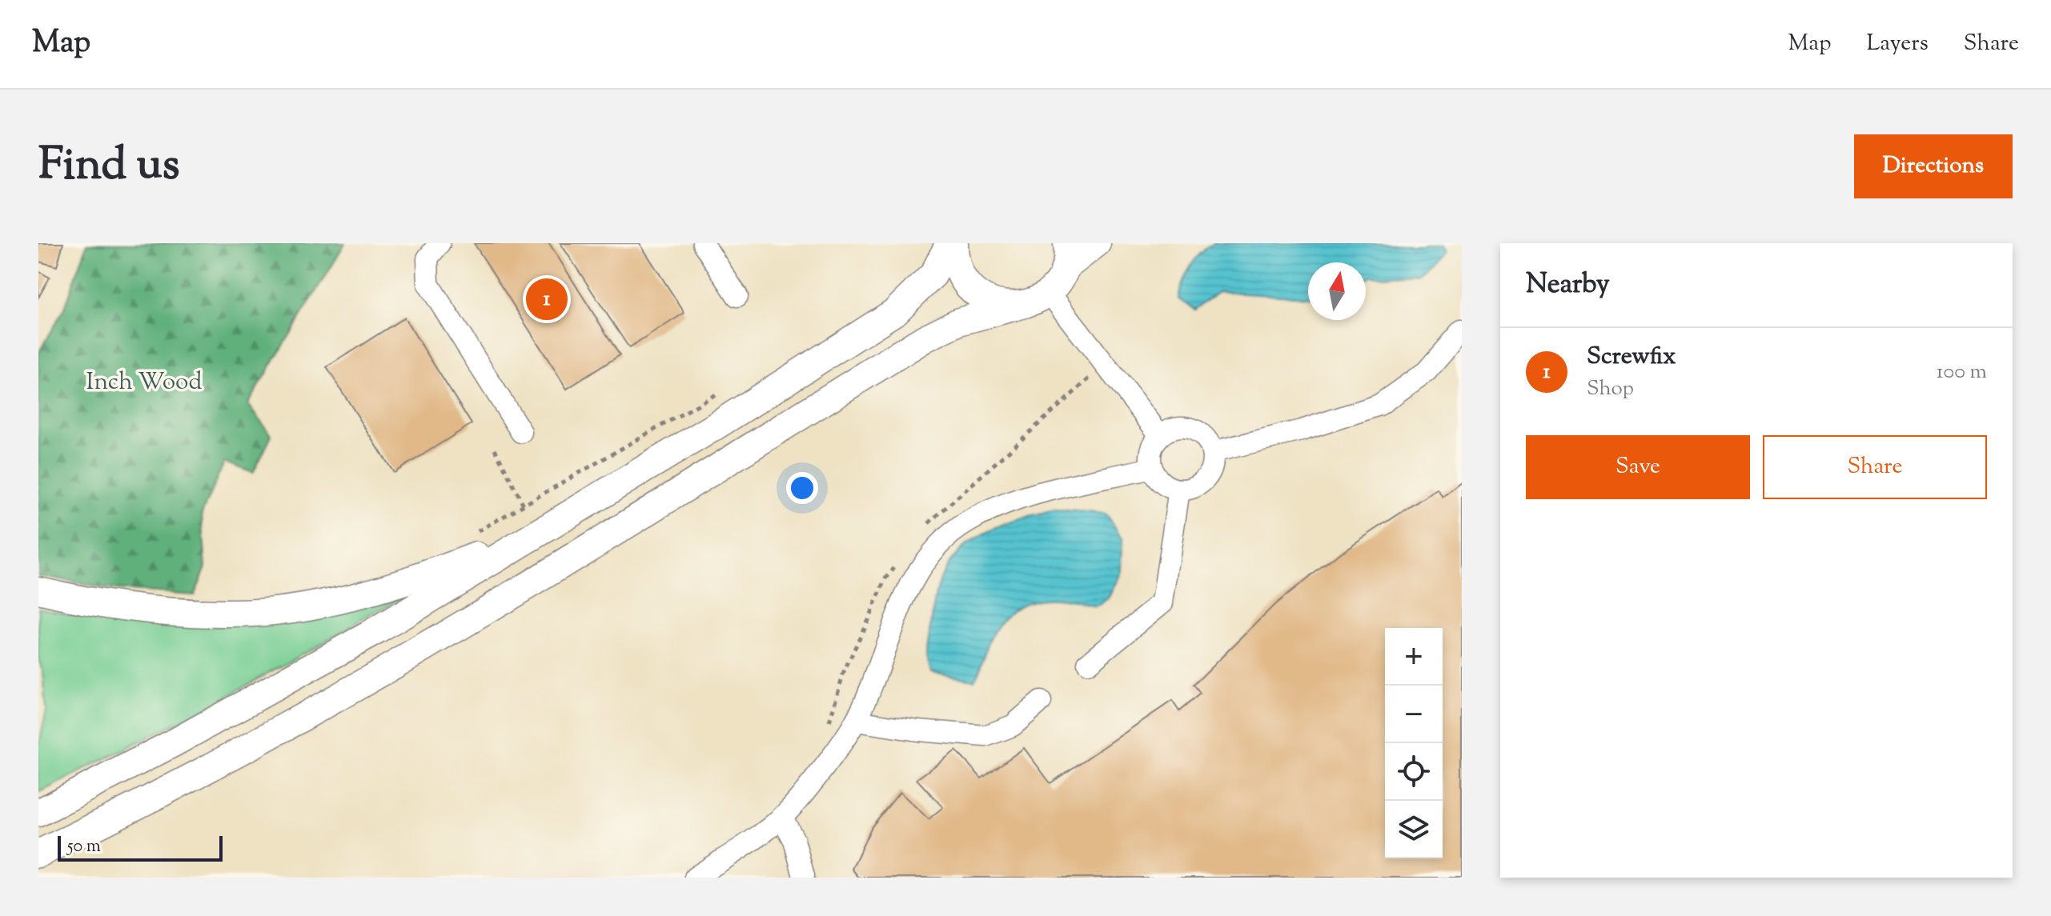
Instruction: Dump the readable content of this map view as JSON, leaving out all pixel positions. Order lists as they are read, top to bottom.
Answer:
{
  "parks": ["Inch Wood"],
  "scale_bar": "50 m",
  "north": "top",
  "page": {
    "header": "Map",
    "nav": ["Map", "Layers", "Share"],
    "title": "Find us",
    "buttons": [
      "Directions",
      ["Save", "Share"]
    ],
    "heading": "Nearby",
    "pins": "1",
    "list": [
      {
        "mark": "1",
        "name": "Screwfix",
        "note": "Shop",
        "value": "100 m"
      }
    ],
    "map_buttons": ["+", "−"],
    "scale": "50 m"
  }
}
